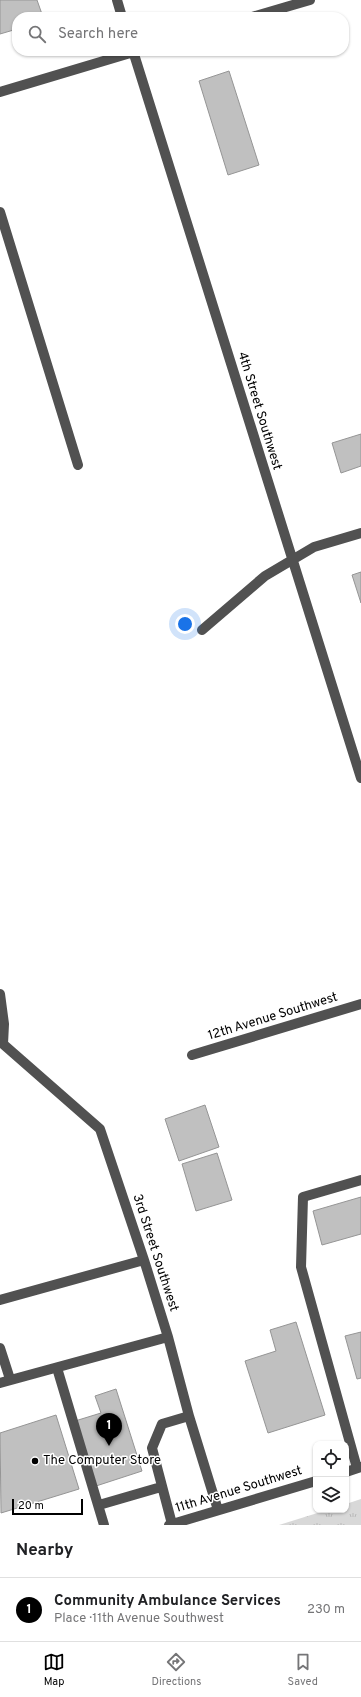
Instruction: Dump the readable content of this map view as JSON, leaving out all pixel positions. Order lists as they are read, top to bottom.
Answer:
{
  "streets": {
    "street": [
      "4th Street Southwest",
      "12th Avenue Southwest",
      "3rd Street Southwest",
      "11th Avenue Southwest"
    ]
  },
  "crossings": [
    ["3rd Street Southwest", "11th Avenue Southwest"]
  ],
  "places": ["The Computer Store"],
  "scale_bar": "20 m",
  "page": {
    "search": "Search here",
    "pins": "1",
    "scale": "20 m",
    "heading": "Nearby",
    "list": [
      {
        "mark": "1",
        "name": "Community Ambulance Services",
        "note": "Place · 11th Avenue Southwest",
        "value": "230 m"
      }
    ],
    "nav": ["Map", "Directions", "Saved"]
  }
}
